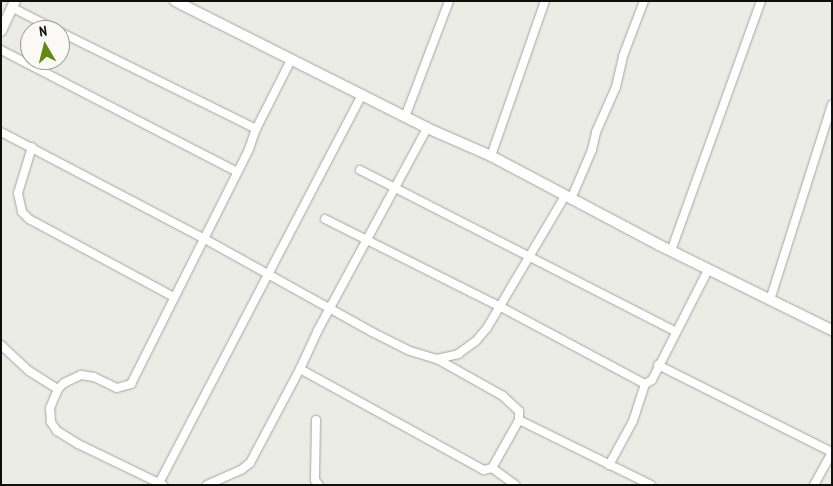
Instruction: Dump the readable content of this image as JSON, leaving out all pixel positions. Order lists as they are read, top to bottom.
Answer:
{
  "north": "top"
}
